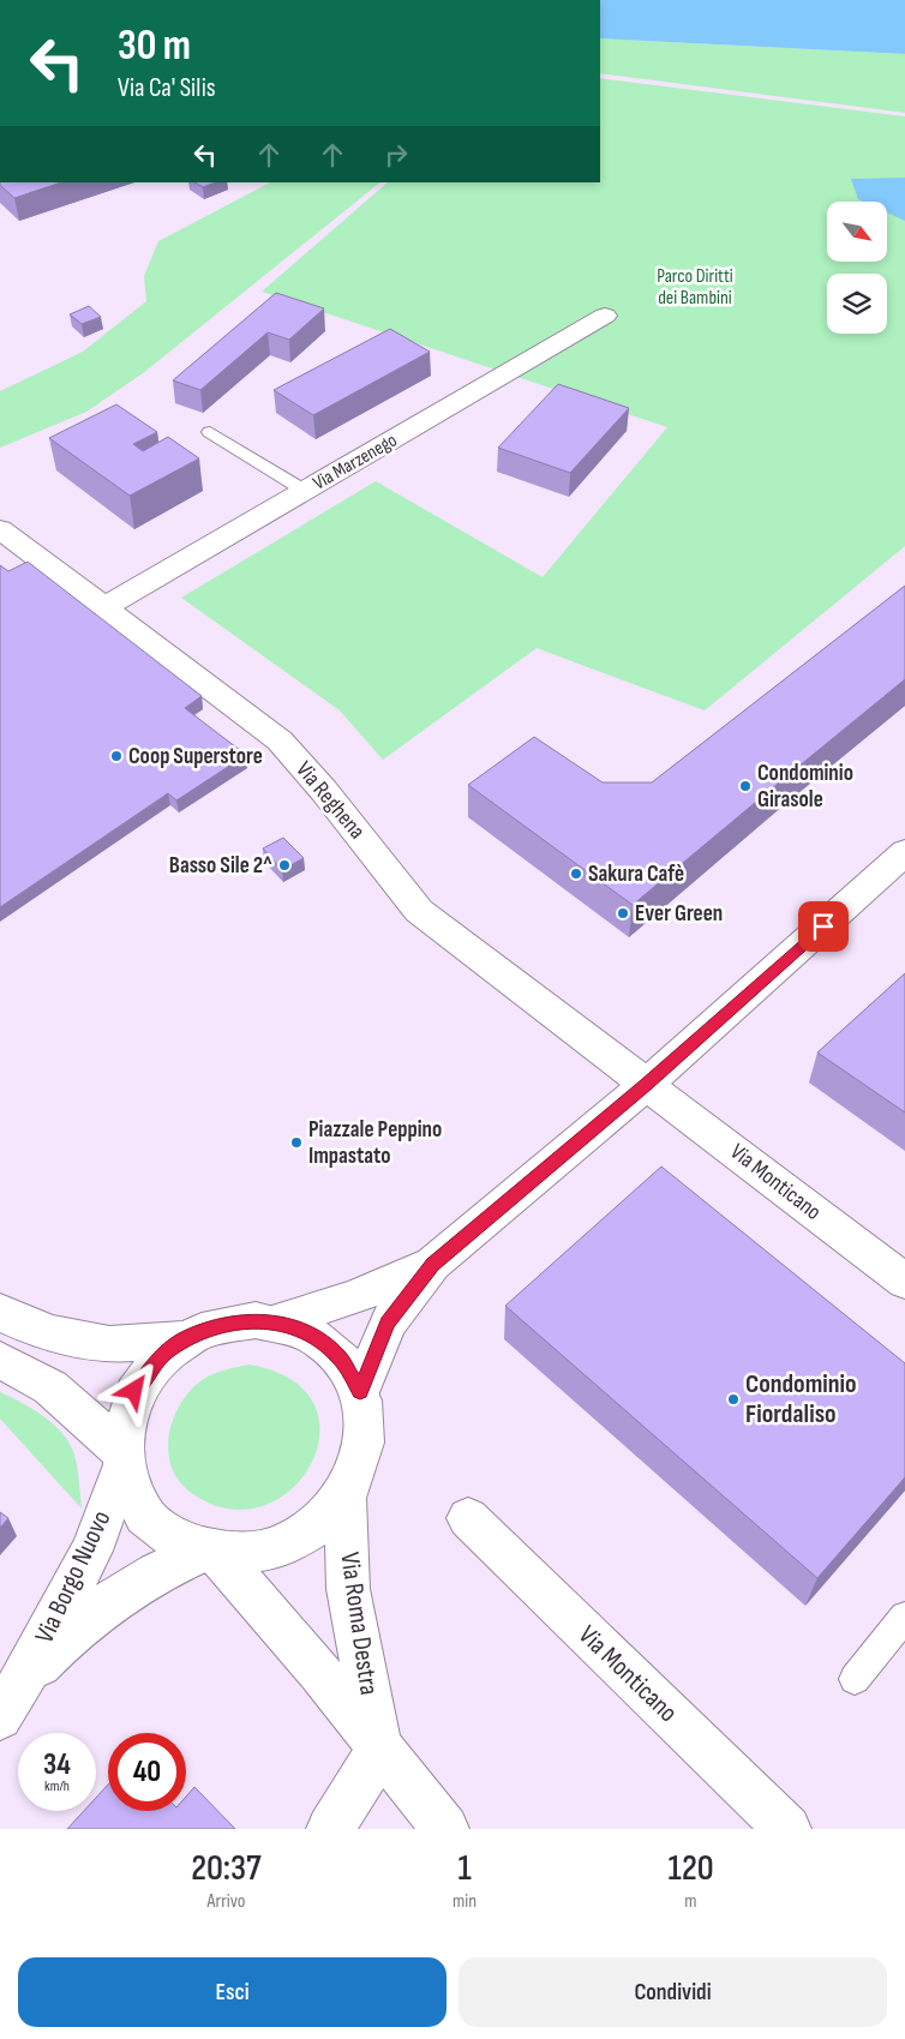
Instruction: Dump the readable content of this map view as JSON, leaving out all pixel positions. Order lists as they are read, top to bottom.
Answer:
{
  "streets": {
    "street": [
      "Via Marzenego",
      "Via Reghena",
      "Via Monticano",
      "Via Borgo Nuovo",
      "Via Roma Destra"
    ]
  },
  "crossings": [
    ["Via Marzenego", "Via Reghena"],
    ["Via Reghena", "Via Monticano"],
    ["Via Borgo Nuovo", "Via Roma Destra"]
  ],
  "parks": ["Parco Diritti dei Bambini"],
  "places": [
    "Coop Superstore",
    "Condominio Girasole",
    "Basso Sile 2^",
    "Sakura Cafè",
    "Ever Green",
    "Piazzale Peppino Impastato",
    "Condominio Fiordaliso"
  ],
  "north": "bottom right",
  "page": {
    "turn": ["30 m", "Via Ca' Silis"],
    "speed": "34 km/h",
    "limit": "40",
    "eta": [
      "20:37",
      "Arrivo",
      "1",
      "min",
      "120",
      "m"
    ],
    "buttons": ["Esci", "Condividi"]
  }
}
